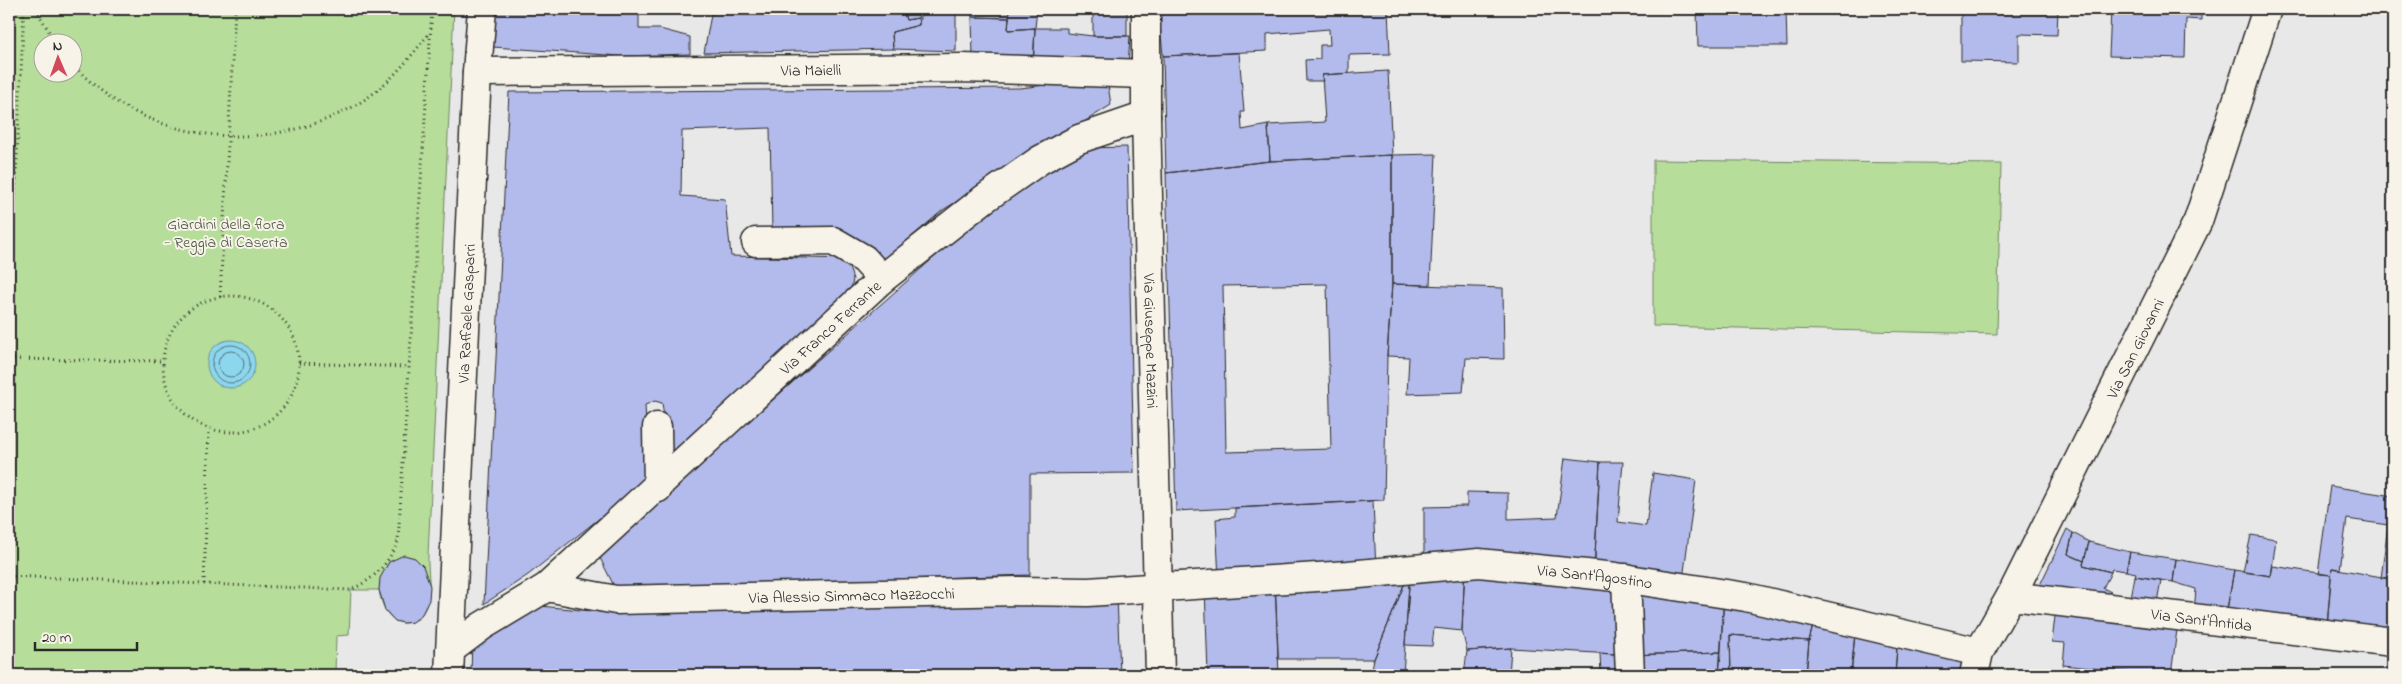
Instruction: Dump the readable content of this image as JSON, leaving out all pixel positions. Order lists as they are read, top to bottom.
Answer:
{
  "streets": {
    "street": [
      "Via Maielli",
      "Via Raffaele Gasparri",
      "Via Franco Ferrante",
      "Via Giuseppe Mazzini",
      "Via San Giovanni",
      "Via Sant'Agostino",
      "Via Alessio Simmaco Mazzocchi",
      "Via Sant'Antida"
    ]
  },
  "crossings": [
    ["Via Maielli", "Via Raffaele Gasparri"],
    ["Via Maielli", "Via Giuseppe Mazzini"],
    ["Via Raffaele Gasparri", "Via Franco Ferrante"],
    ["Via Franco Ferrante", "Via Giuseppe Mazzini"],
    ["Via Franco Ferrante", "Via Alessio Simmaco Mazzocchi"],
    ["Via Giuseppe Mazzini", "Via Sant'Agostino"],
    ["Via Giuseppe Mazzini", "Via Alessio Simmaco Mazzocchi"],
    ["Via San Giovanni", "Via Sant'Agostino"],
    ["Via San Giovanni", "Via Sant'Antida"],
    ["Via Sant'Agostino", "Via Alessio Simmaco Mazzocchi"]
  ],
  "parks": ["Giardini della flora - Reggia di Caserta"],
  "scale_bar": "20 m",
  "north": "top"
}
